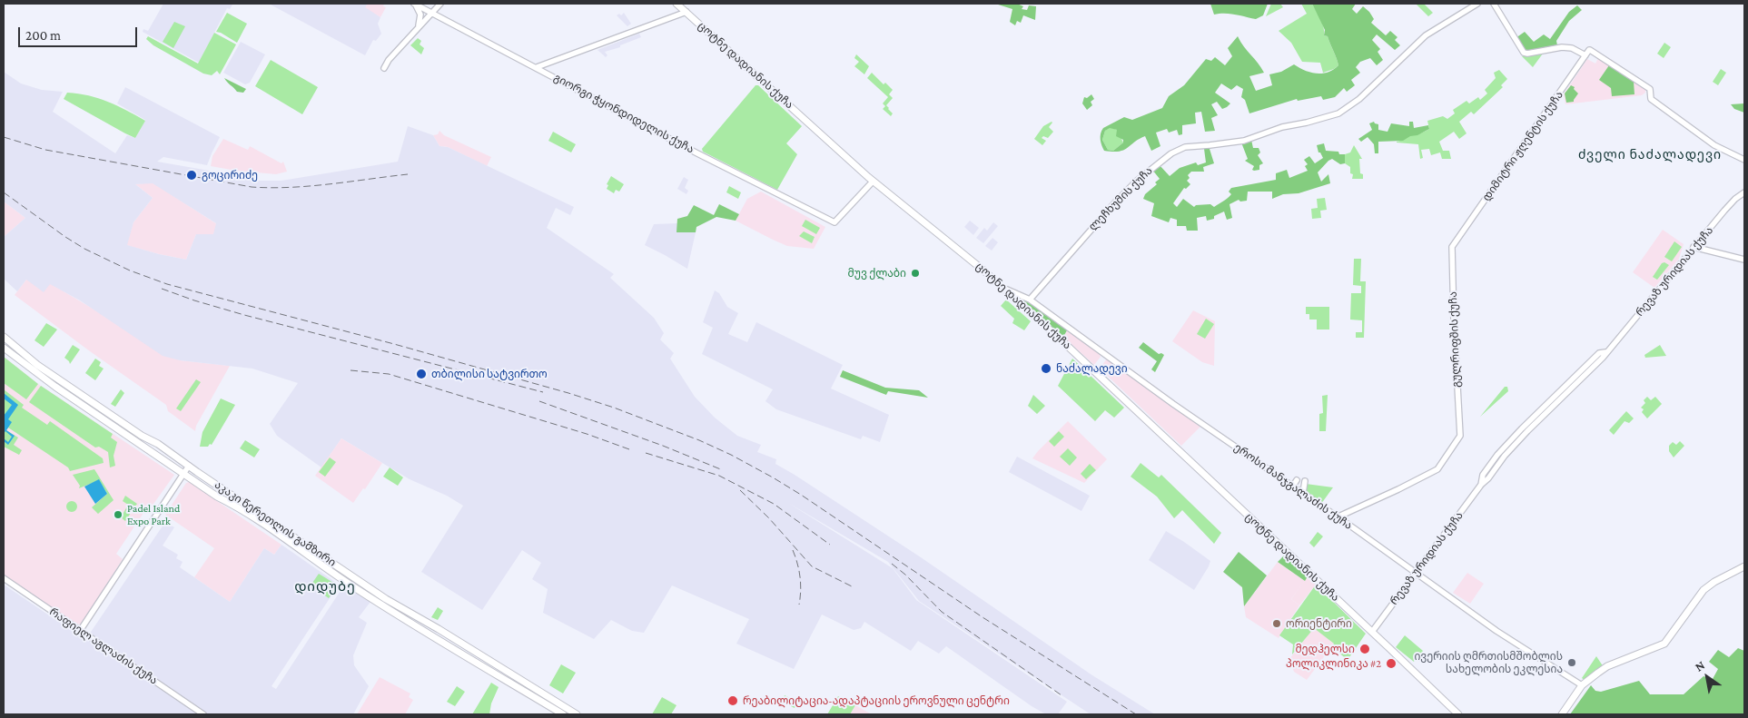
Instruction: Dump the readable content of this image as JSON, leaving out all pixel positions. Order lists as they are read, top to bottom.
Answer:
{
  "streets": {
    "main road": ["ცოტნე დადიანის ქუჩა", "აკაკი წერეთლის გამზირი"],
    "street": [
      "გიორგი ჭყონდიდელის ქუჩა",
      "დიმიტრი ჟღენტის ქუჩა",
      "ლეჩხუმის ქუჩა",
      "რევაზ ურიდიას ქუჩა",
      "გულრიფშის ქუჩა",
      "ეროსი მანჯგალაძის ქუჩა",
      "რაფიელ აგლაძის ქუჩა"
    ]
  },
  "crossings": [
    ["ცოტნე დადიანის ქუჩა", "გიორგი ჭყონდიდელის ქუჩა"],
    ["ცოტნე დადიანის ქუჩა", "რევაზ ურიდიას ქუჩა"],
    ["ცოტნე დადიანის ქუჩა", "ეროსი მანჯგალაძის ქუჩა"],
    ["დიმიტრი ჟღენტის ქუჩა", "გულრიფშის ქუჩა"],
    ["ლეჩხუმის ქუჩა", "ეროსი მანჯგალაძის ქუჩა"],
    ["რევაზ ურიდიას ქუჩა", "ეროსი მანჯგალაძის ქუჩა"],
    ["გულრიფშის ქუჩა", "ეროსი მანჯგალაძის ქუჩა"]
  ],
  "districts": ["ძველი ნაძალადევი", "დიდუბე"],
  "places": [
    "გოცირიძე",
    "მუვ ქლაბი",
    "ნაძალადევი",
    "თბილისი სატვირთო",
    "Padel Island Expo Park",
    "ორიენტირი",
    "მედჰელსი",
    "ივერიის ღმრთისმშობლის სახელობის ეკლესია",
    "პოლიკლინიკა #2",
    "რეაბილიტაცია-ადაპტაციის ეროვნული ცენტრი"
  ],
  "scale_bar": "200 m",
  "north": "top left"
}
